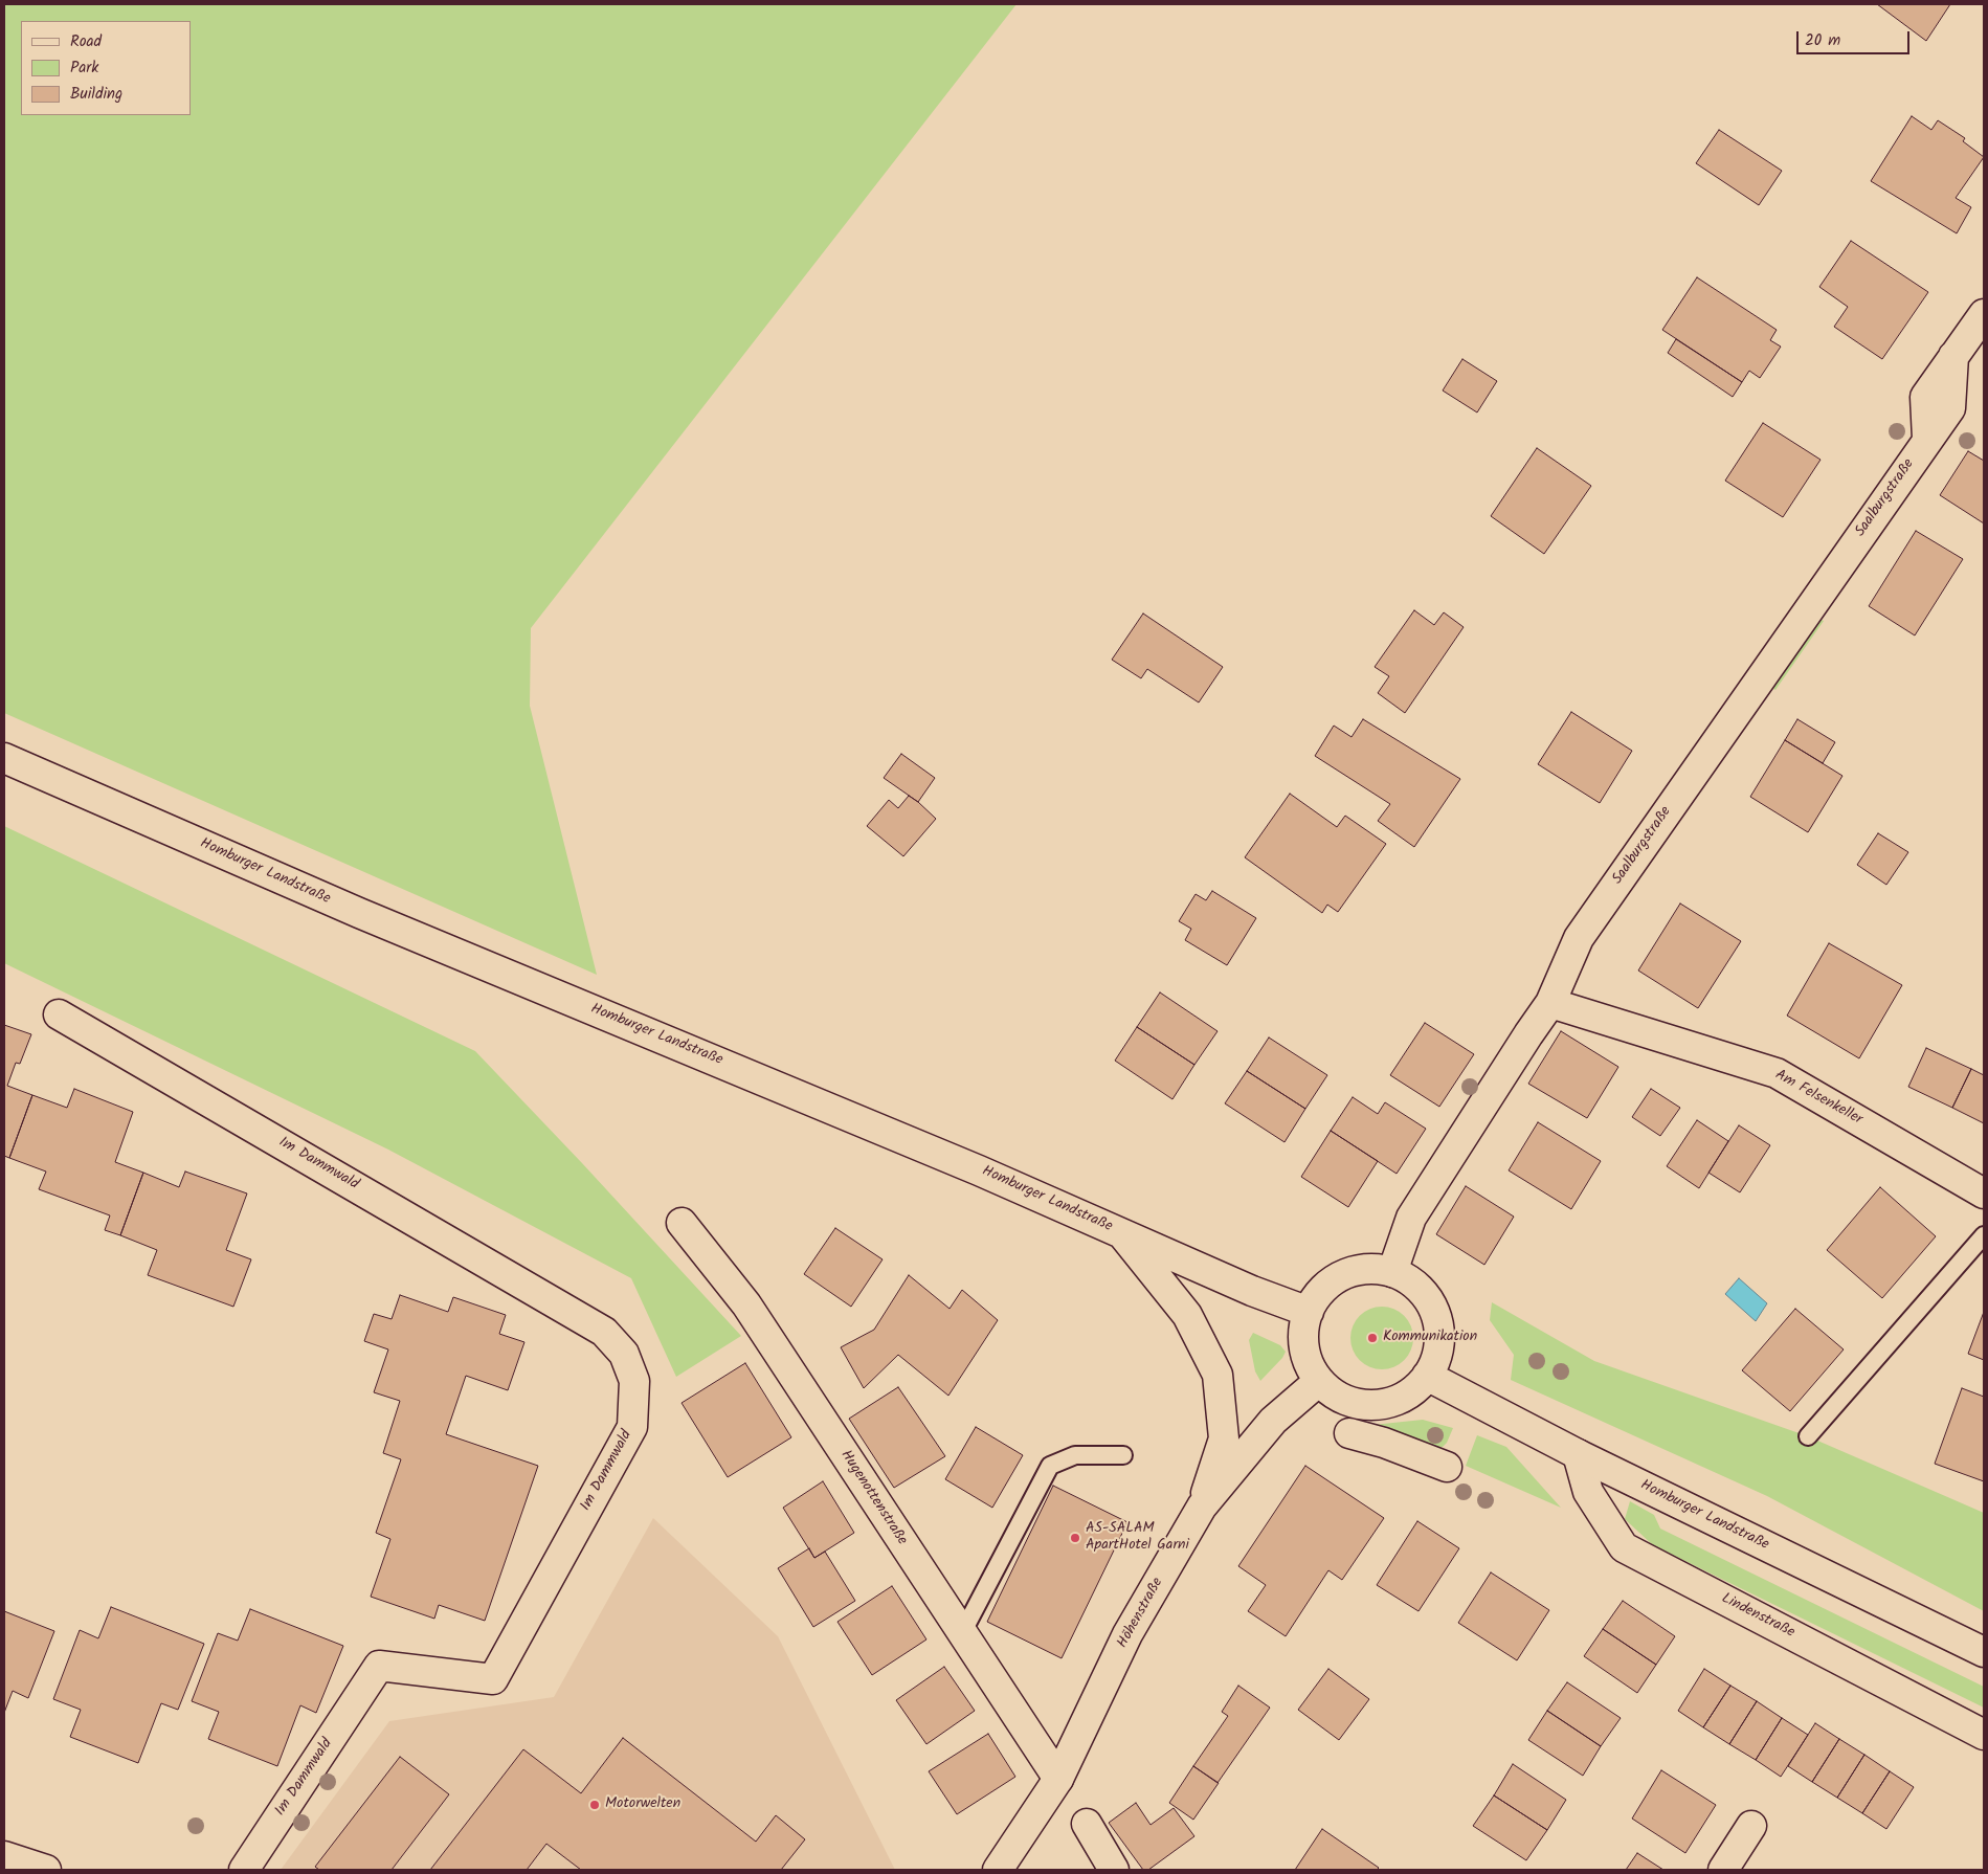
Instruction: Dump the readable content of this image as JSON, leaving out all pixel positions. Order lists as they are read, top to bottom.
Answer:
{
  "streets": {
    "street": [
      "Saalburgstraße",
      "Homburger Landstraße",
      "Am Felsenkeller",
      "Im Dammwald",
      "Hugenottenstraße",
      "Höhenstraße",
      "Lindenstraße"
    ]
  },
  "crossings": [
    ["Saalburgstraße", "Homburger Landstraße"],
    ["Saalburgstraße", "Am Felsenkeller"],
    ["Saalburgstraße", "Höhenstraße"],
    ["Homburger Landstraße", "Höhenstraße"],
    ["Homburger Landstraße", "Lindenstraße"],
    ["Hugenottenstraße", "Höhenstraße"]
  ],
  "places": ["Kommunikation", "AS-SALAM ApartHotel Garni", "Motorwelten"],
  "legend": ["Road", "Park", "Building"],
  "scale_bar": "20 m"
}
